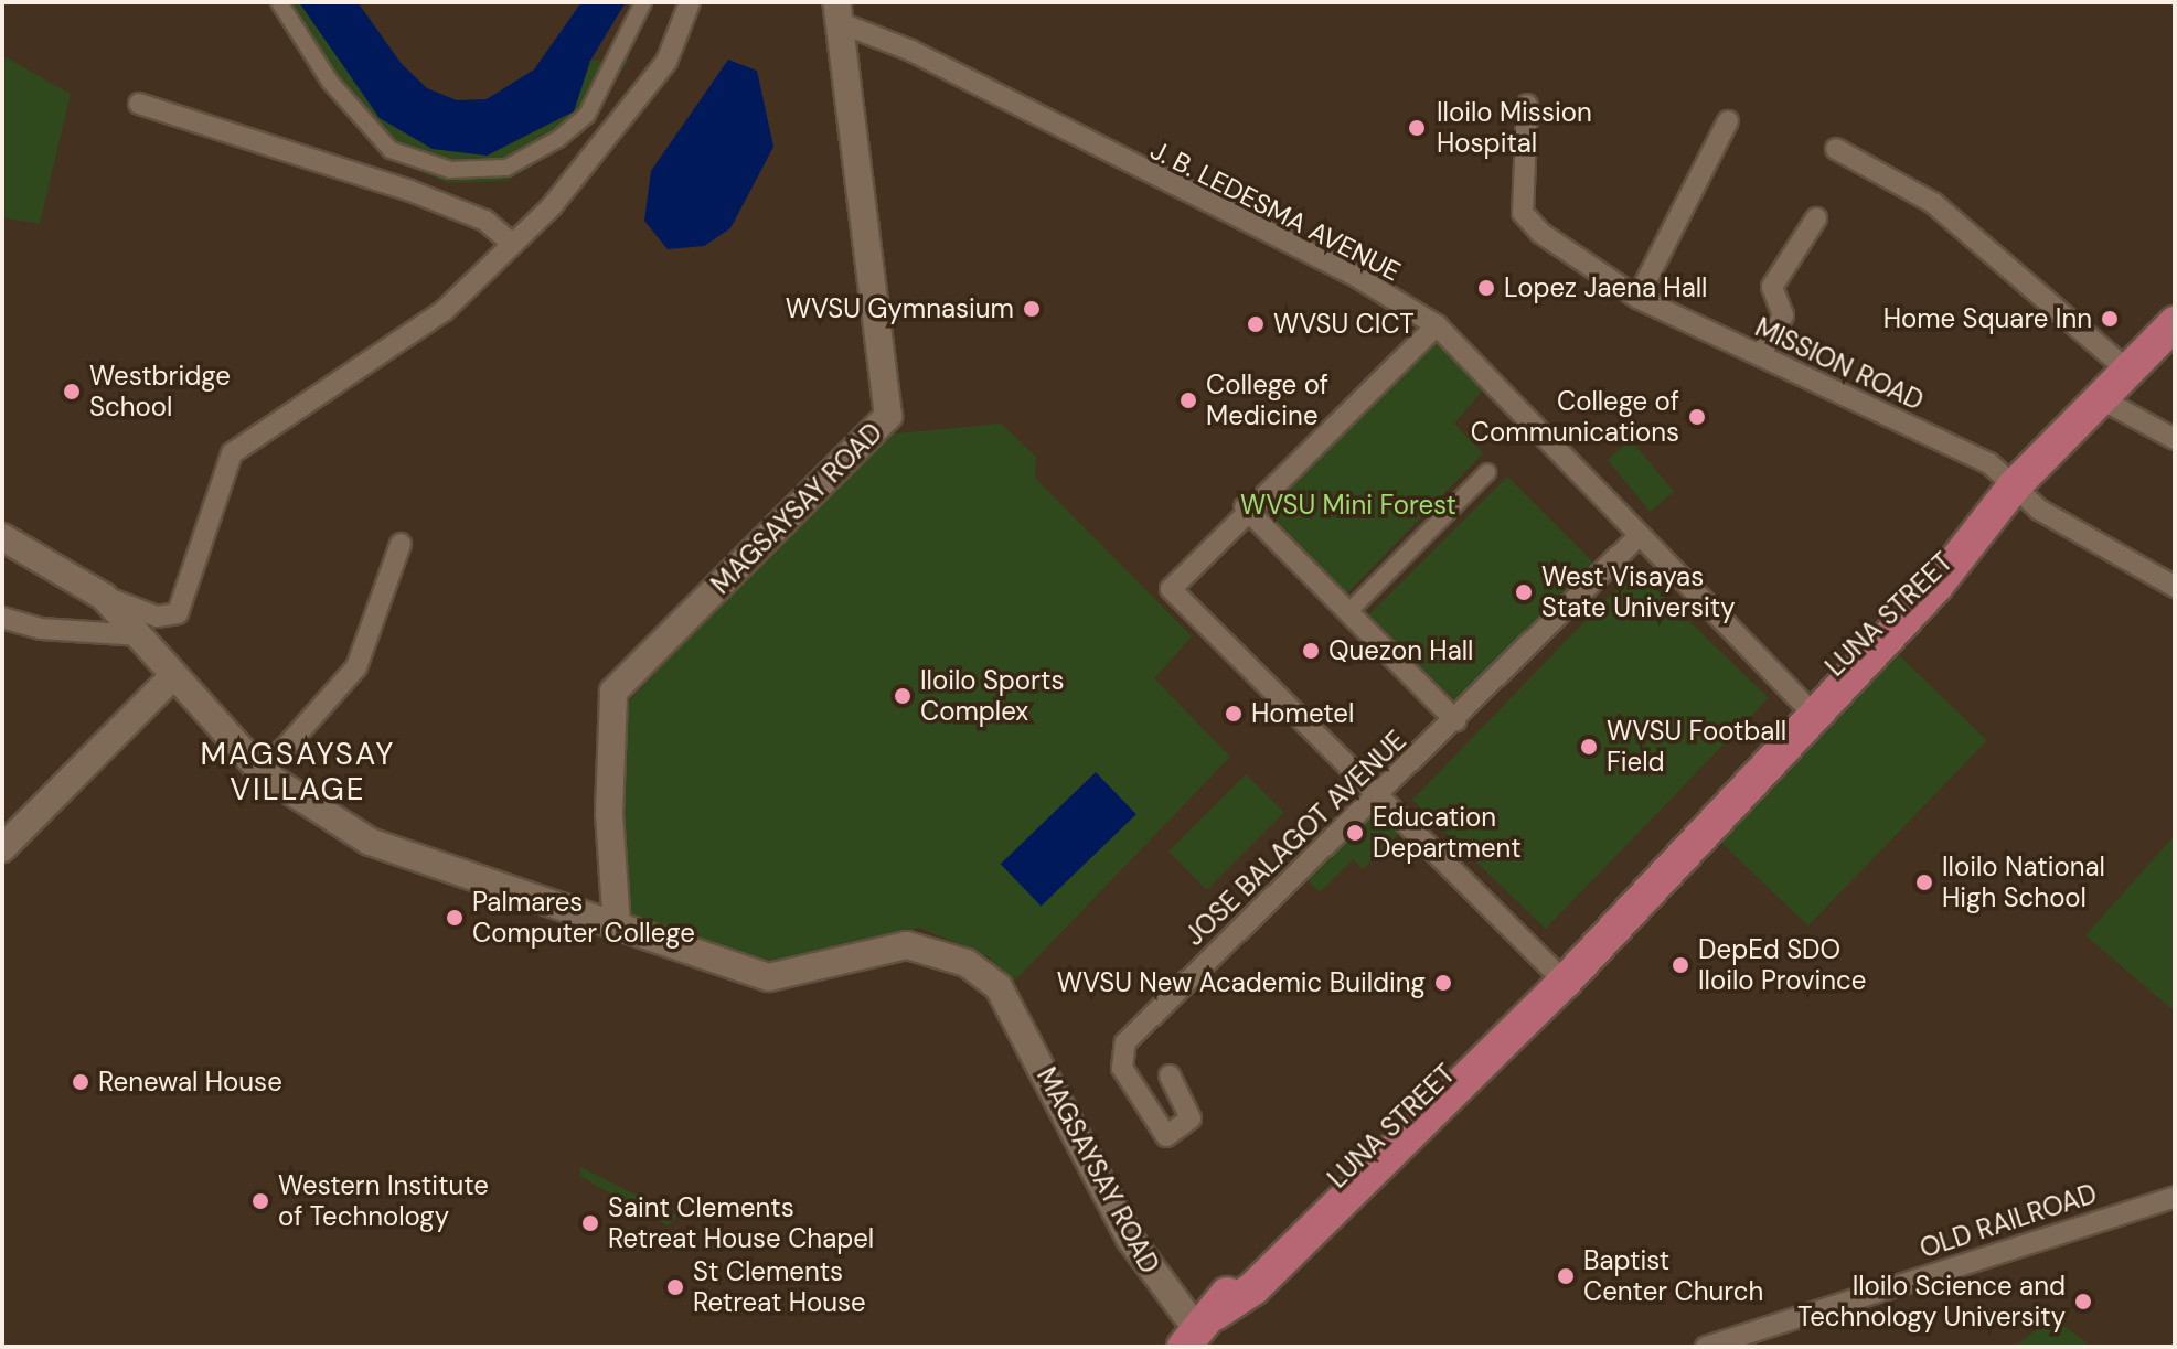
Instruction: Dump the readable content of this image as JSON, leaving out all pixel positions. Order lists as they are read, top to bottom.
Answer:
{
  "streets": {
    "main road": ["LUNA STREET"],
    "street": [
      "J. B. LEDESMA AVENUE",
      "MISSION ROAD",
      "MAGSAYSAY ROAD",
      "JOSE BALAGOT AVENUE",
      "OLD RAILROAD"
    ]
  },
  "crossings": [
    ["J. B. LEDESMA AVENUE", "MAGSAYSAY ROAD"],
    ["J. B. LEDESMA AVENUE", "LUNA STREET"],
    ["J. B. LEDESMA AVENUE", "JOSE BALAGOT AVENUE"],
    ["MISSION ROAD", "LUNA STREET"],
    ["MAGSAYSAY ROAD", "LUNA STREET"]
  ],
  "districts": ["MAGSAYSAY VILLAGE"],
  "parks": ["WVSU Mini Forest"],
  "places": [
    "Iloilo Mission Hospital",
    "Lopez Jaena Hall",
    "WVSU Gymnasium",
    "Home Square Inn",
    "WVSU CICT",
    "Westbridge School",
    "College of Medicine",
    "College of Communications",
    "West Visayas State University",
    "Quezon Hall",
    "Iloilo Sports Complex",
    "Hometel",
    "WVSU Football Field",
    "Education Department",
    "Iloilo National High School",
    "Palmares Computer College",
    "DepEd SDO Iloilo Province",
    "WVSU New Academic Building",
    "Renewal House",
    "Western Institute of Technology",
    "Saint Clements Retreat House Chapel",
    "Baptist Center Church",
    "St Clements Retreat House",
    "Iloilo Science and Technology University"
  ]
}
